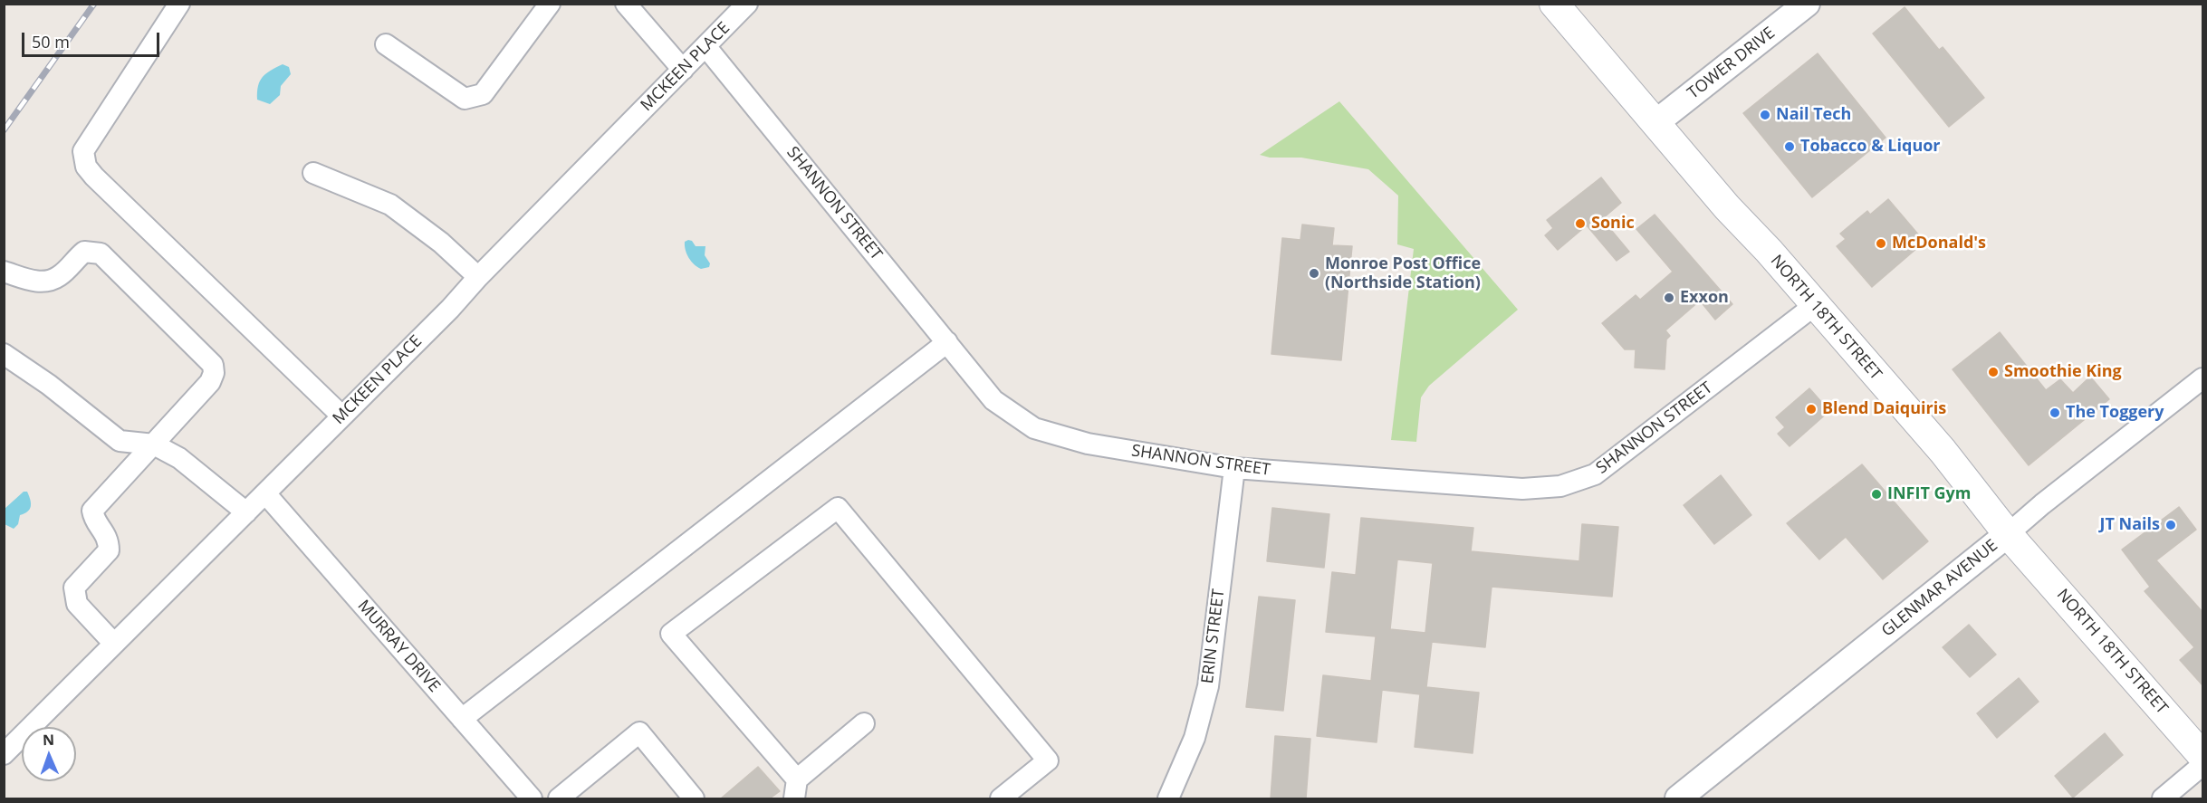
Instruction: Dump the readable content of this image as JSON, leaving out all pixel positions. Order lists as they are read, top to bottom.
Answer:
{
  "streets": {
    "main road": ["NORTH 18TH STREET"],
    "street": [
      "TOWER DRIVE",
      "MCKEEN PLACE",
      "SHANNON STREET",
      "GLENMAR AVENUE",
      "ERIN STREET",
      "MURRAY DRIVE"
    ]
  },
  "crossings": [
    ["TOWER DRIVE", "NORTH 18TH STREET"],
    ["MCKEEN PLACE", "SHANNON STREET"],
    ["MCKEEN PLACE", "MURRAY DRIVE"],
    ["SHANNON STREET", "NORTH 18TH STREET"],
    ["SHANNON STREET", "ERIN STREET"],
    ["NORTH 18TH STREET", "GLENMAR AVENUE"]
  ],
  "places": [
    "Nail Tech",
    "Tobacco & Liquor",
    "Sonic",
    "McDonald's",
    "Monroe Post Office (Northside Station)",
    "Exxon",
    "Smoothie King",
    "Blend Daiquiris",
    "The Toggery",
    "INFIT Gym",
    "JT Nails"
  ],
  "scale_bar": "50 m",
  "north": "top"
}
